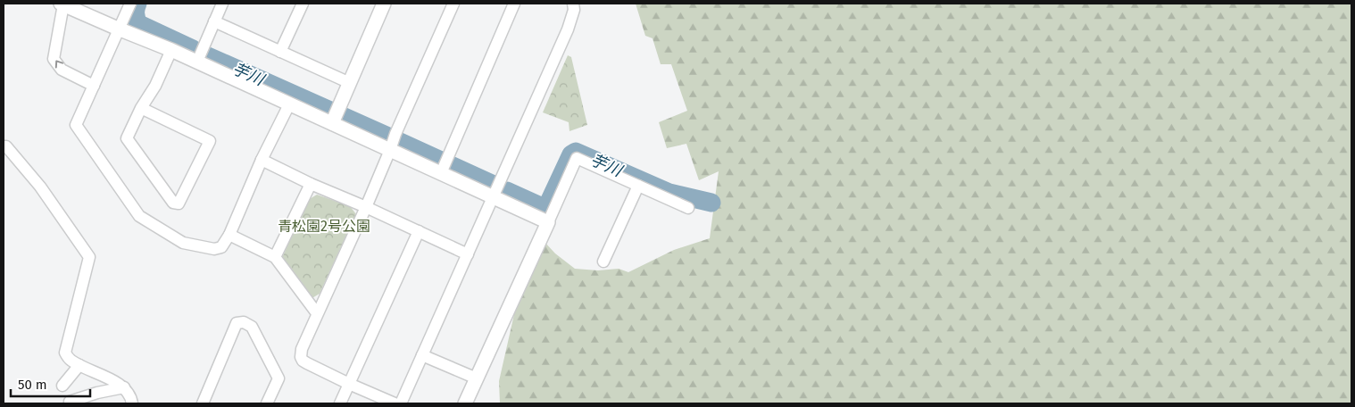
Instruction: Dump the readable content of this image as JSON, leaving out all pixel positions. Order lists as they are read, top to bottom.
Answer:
{
  "water": ["芋川"],
  "parks": ["青松園2号公園"],
  "scale_bar": "50 m"
}
